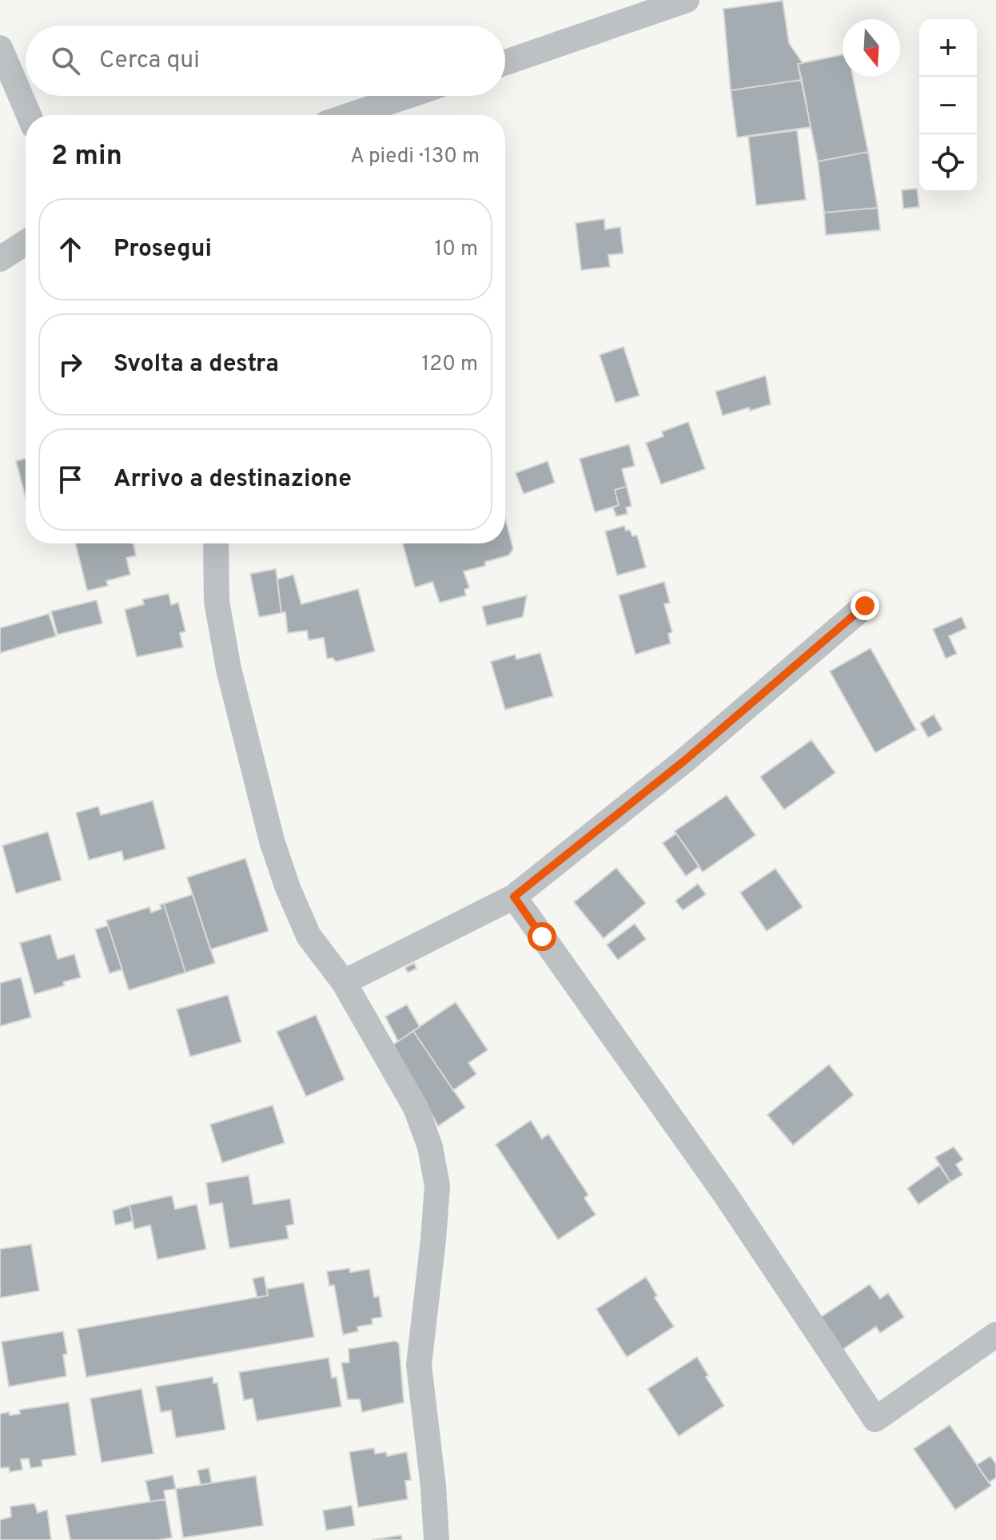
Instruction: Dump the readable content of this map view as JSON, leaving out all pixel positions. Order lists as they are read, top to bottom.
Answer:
{
  "north": "bottom",
  "page": {
    "map_buttons": ["+", "−"],
    "search": "Cerca qui",
    "heading": ["2 min", "A piedi · 130 m"],
    "list": [
      ["Prosegui", "10 m"],
      ["Svolta a destra", "120 m"],
      "Arrivo a destinazione"
    ]
  }
}
